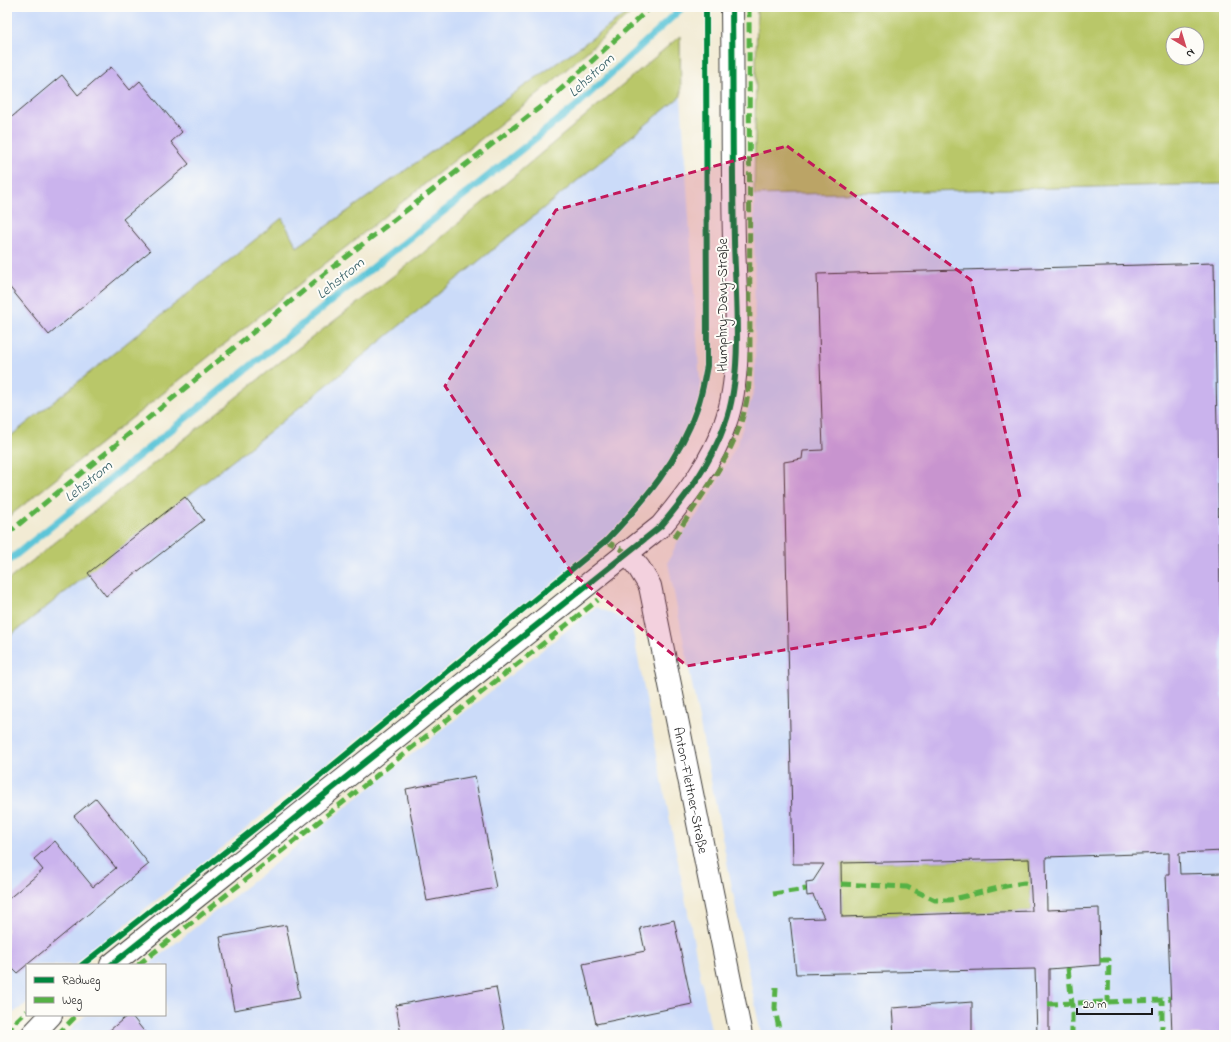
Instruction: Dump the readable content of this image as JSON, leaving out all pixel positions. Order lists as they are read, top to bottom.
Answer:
{
  "streets": {
    "street": ["Humphry-Davy-Straße", "Anton-Flettner-Straße"]
  },
  "crossings": [
    ["Humphry-Davy-Straße", "Anton-Flettner-Straße"]
  ],
  "water": ["Lehstrom"],
  "legend": ["Radweg", "Weg"],
  "scale_bar": "20 m",
  "north": "bottom right"
}
